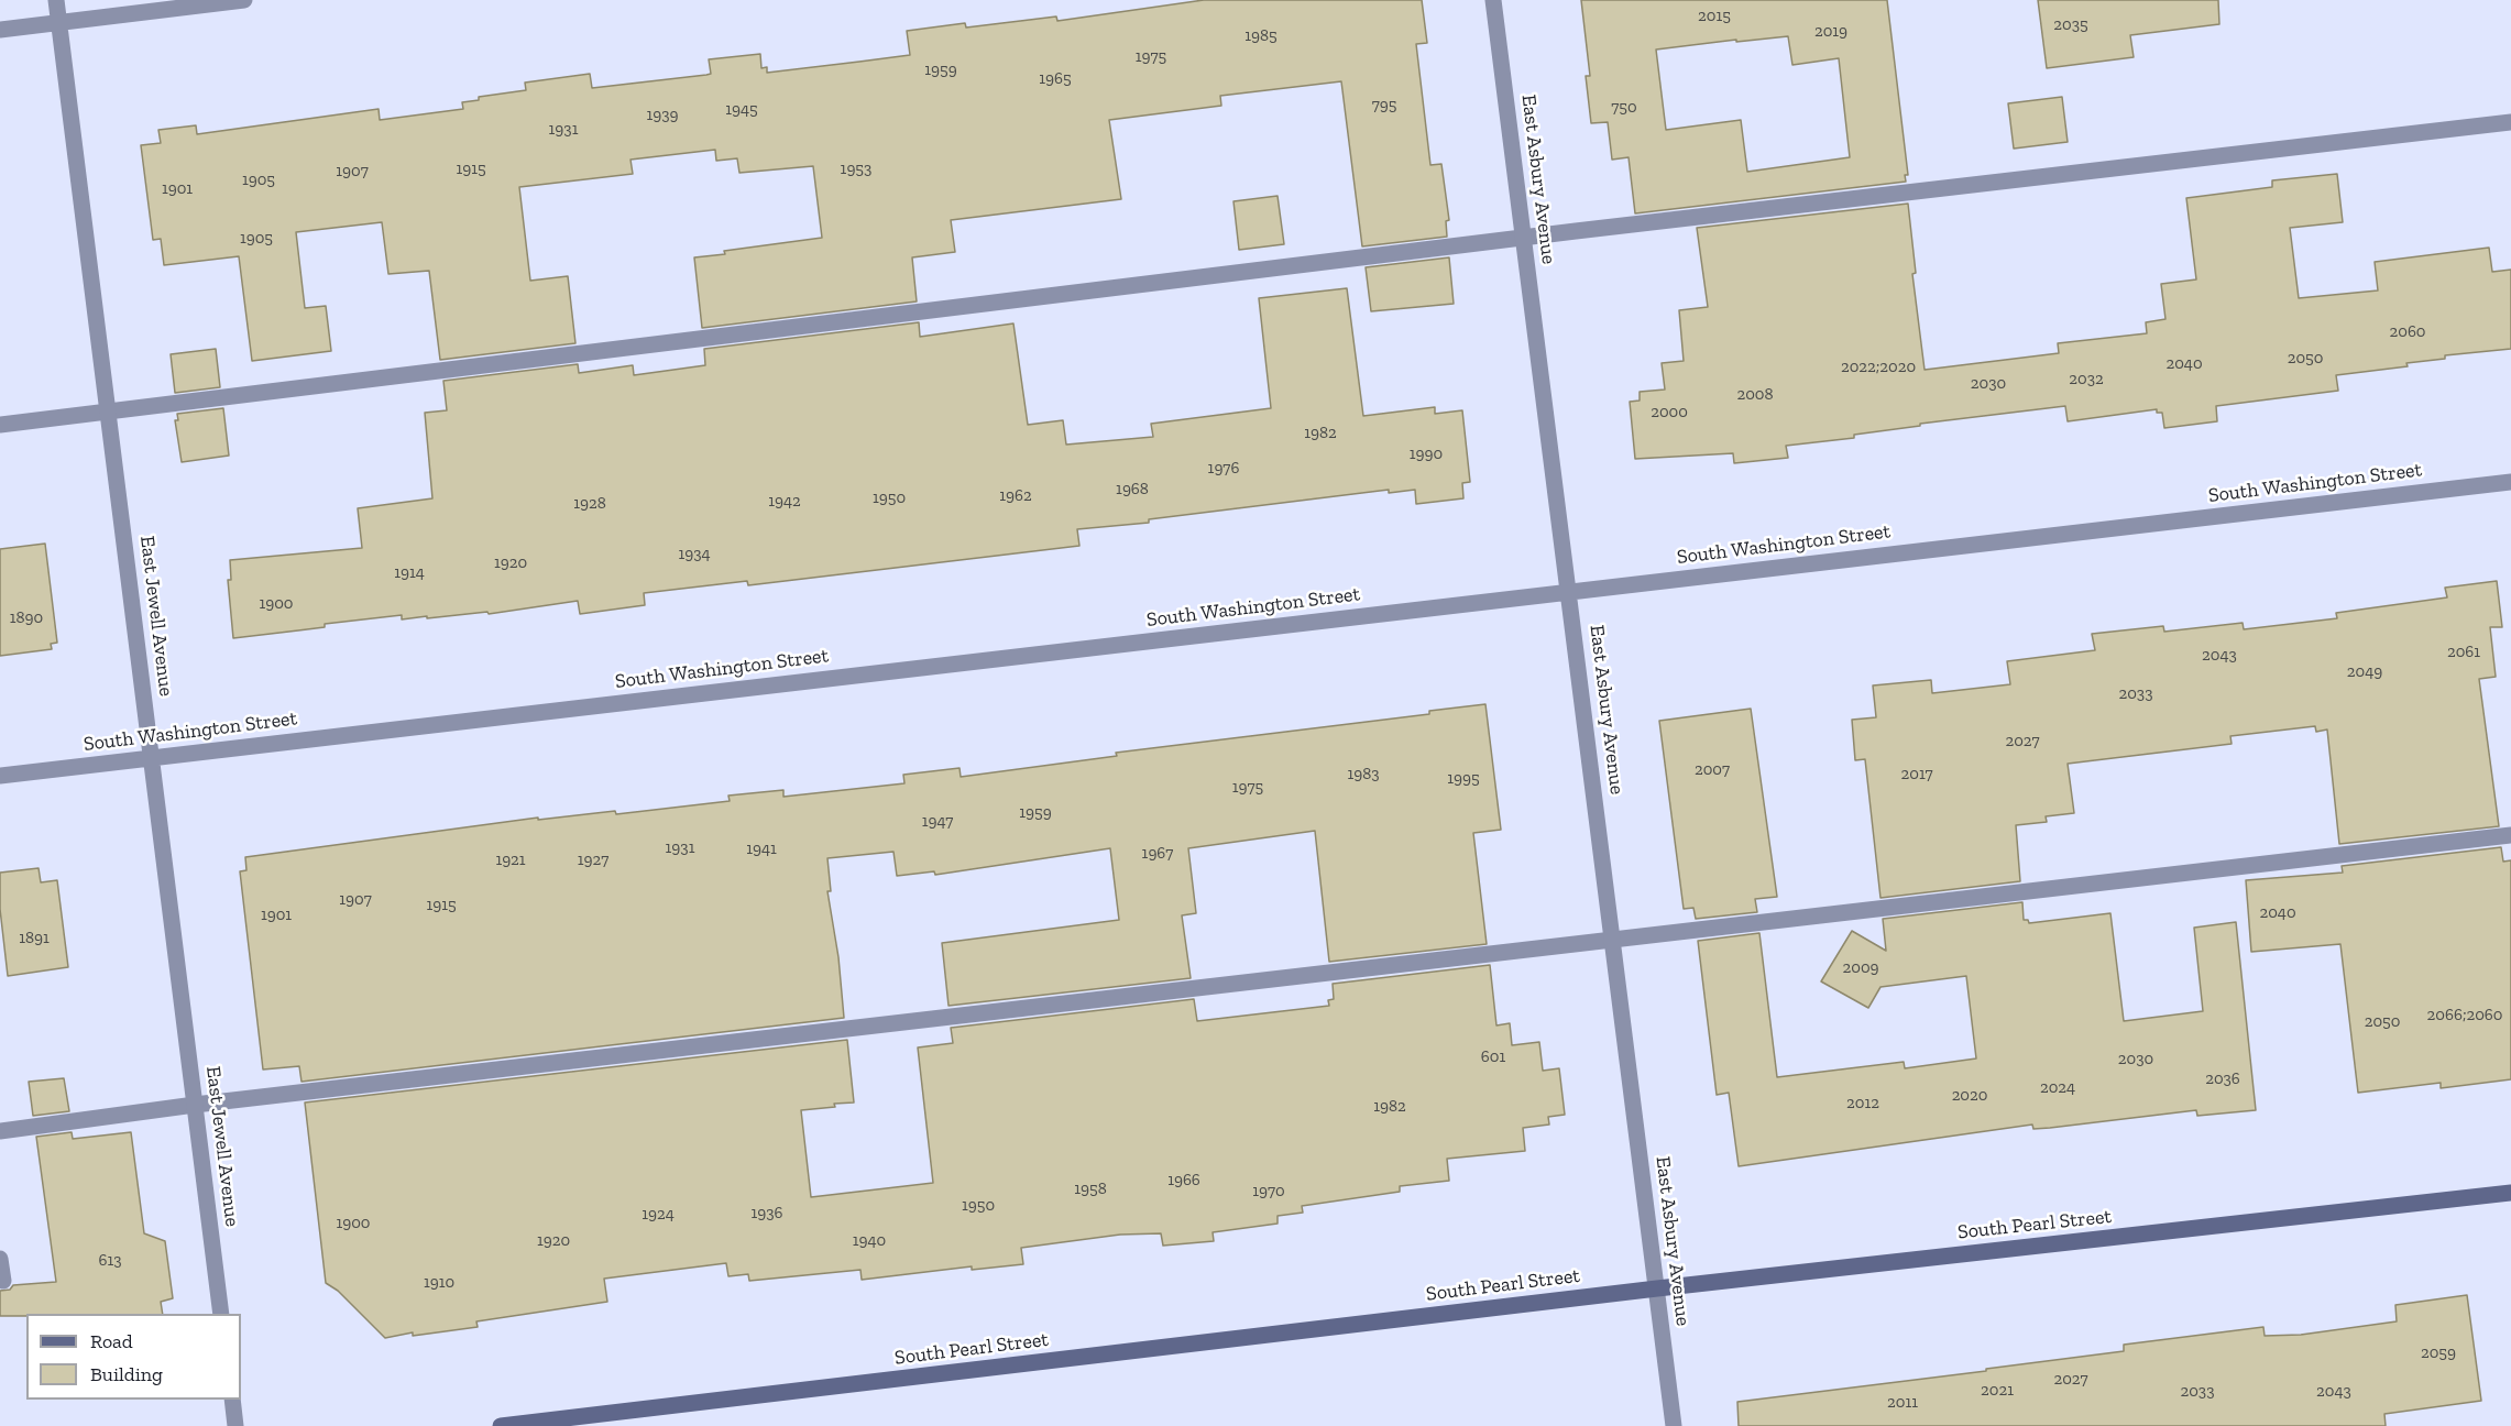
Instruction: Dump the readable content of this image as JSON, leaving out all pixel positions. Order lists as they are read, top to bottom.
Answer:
{
  "streets": {
    "street": [
      "East Asbury Avenue",
      "South Washington Street",
      "East Jewell Avenue",
      "South Pearl Street"
    ]
  },
  "crossings": [
    ["East Asbury Avenue", "South Washington Street"],
    ["East Asbury Avenue", "South Pearl Street"],
    ["South Washington Street", "East Jewell Avenue"]
  ],
  "house_numbers": [
    "2015",
    "2035",
    "2019",
    "1985",
    "1975",
    "1959",
    "1965",
    "795",
    "750",
    "1945",
    "1939",
    "1931",
    "1915",
    "1953",
    "1907",
    "1905",
    "1901",
    "1905",
    "2060",
    "2050",
    "2040",
    "2022;2020",
    "2032",
    "2030",
    "2008",
    "2000",
    "1982",
    "1990",
    "1976",
    "1968",
    "1962",
    "1950",
    "1942",
    "1928",
    "1934",
    "1920",
    "1914",
    "1900",
    "1890",
    "2061",
    "2043",
    "2049",
    "2033",
    "2027",
    "2007",
    "1983",
    "2017",
    "1995",
    "1975",
    "1959",
    "1947",
    "1931",
    "1941",
    "1967",
    "1921",
    "1927",
    "1907",
    "1915",
    "2040",
    "1901",
    "1891",
    "2009",
    "2066;2060",
    "2050",
    "601",
    "2030",
    "2036",
    "2024",
    "2020",
    "2012",
    "1982",
    "1966",
    "1958",
    "1970",
    "1950",
    "1936",
    "1924",
    "1900",
    "1920",
    "1940",
    "613",
    "1910",
    "2059",
    "2027",
    "2021",
    "2033",
    "2043",
    "2011"
  ],
  "legend": ["Road", "Building"]
}
